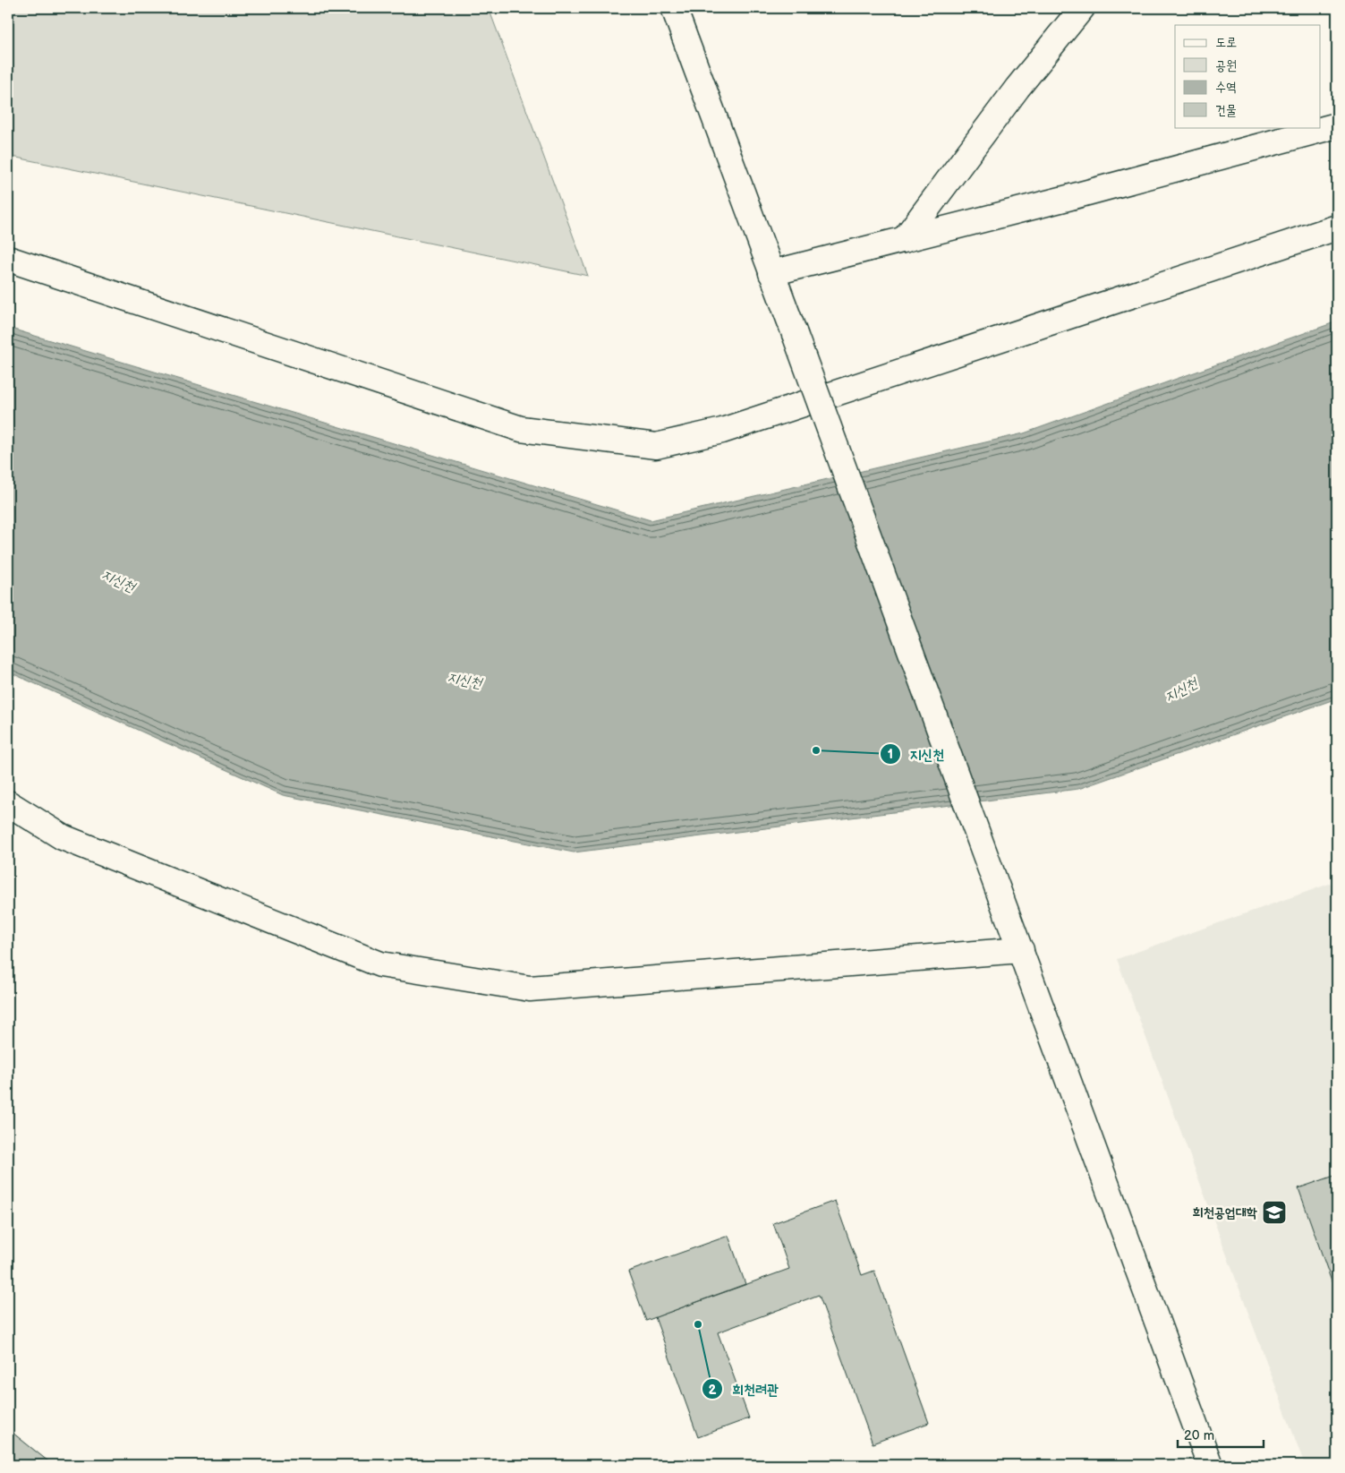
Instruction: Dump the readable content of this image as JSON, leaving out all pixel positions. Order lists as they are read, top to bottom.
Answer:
{
  "water": ["지신천"],
  "places": {
    "other": ["지신천", "희천려관"],
    "school or university": ["희천공업대학"]
  },
  "legend": [
    "도로",
    "공원",
    "수역",
    "건물"
  ],
  "scale_bar": "20 m"
}
